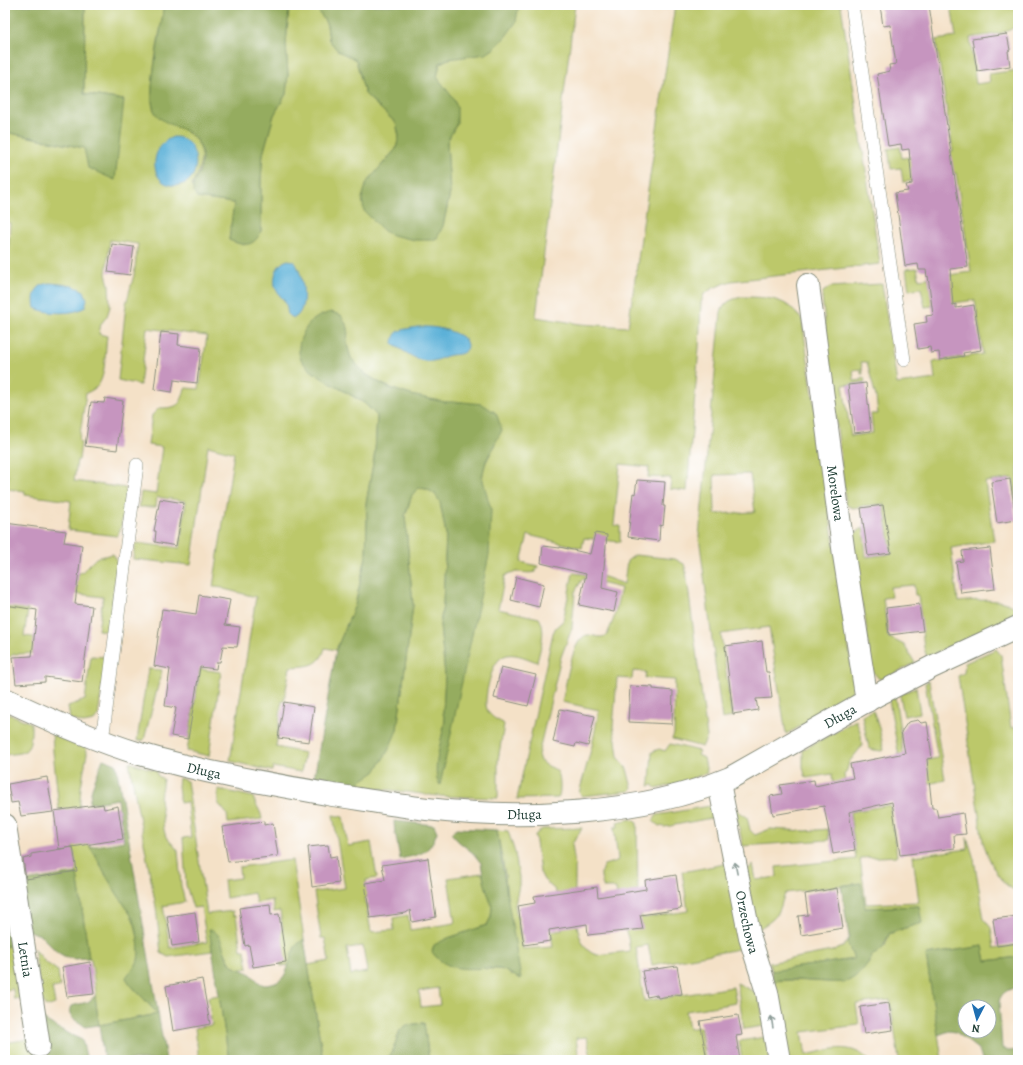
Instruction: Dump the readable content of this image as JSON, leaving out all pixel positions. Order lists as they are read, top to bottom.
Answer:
{
  "streets": {
    "street": [
      "Morelowa",
      "Długa",
      "Orzechowa",
      "Letnia"
    ]
  },
  "crossings": [
    ["Morelowa", "Długa"],
    ["Długa", "Orzechowa"]
  ],
  "one_way": ["Orzechowa"],
  "north": "bottom"
}
